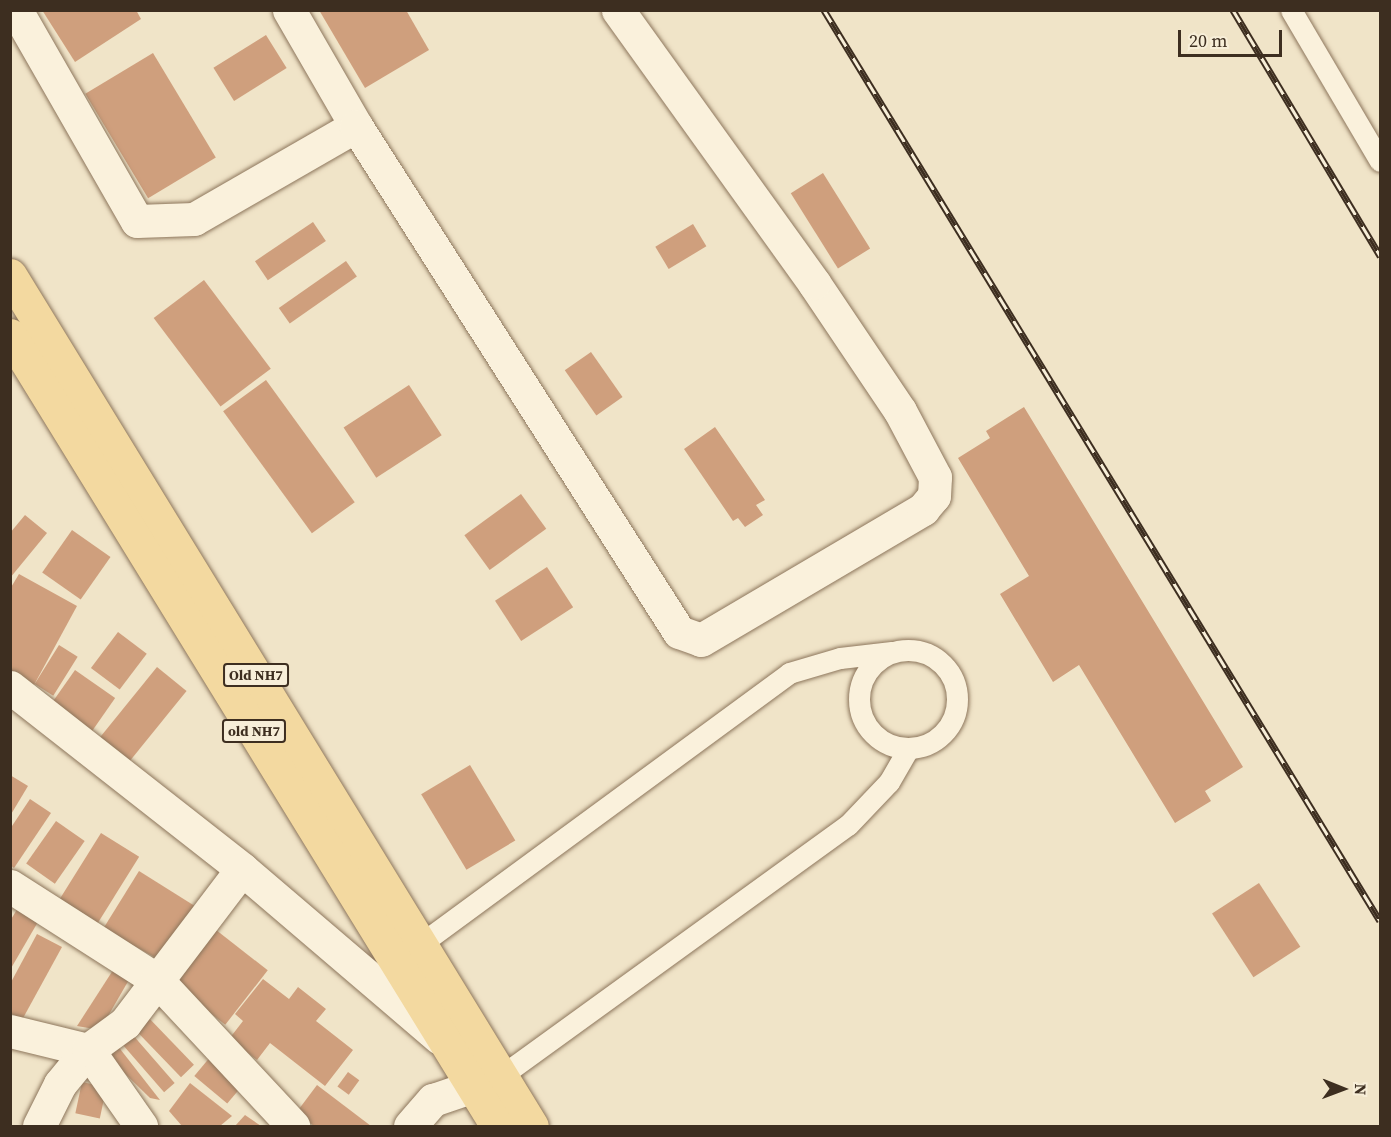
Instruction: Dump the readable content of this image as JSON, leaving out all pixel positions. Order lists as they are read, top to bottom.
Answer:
{
  "streets": {
    "main road": ["Old NH7", "old NH7"]
  },
  "crossings": [
    ["Old NH7", "old NH7"]
  ],
  "scale_bar": "20 m",
  "north": "right"
}
